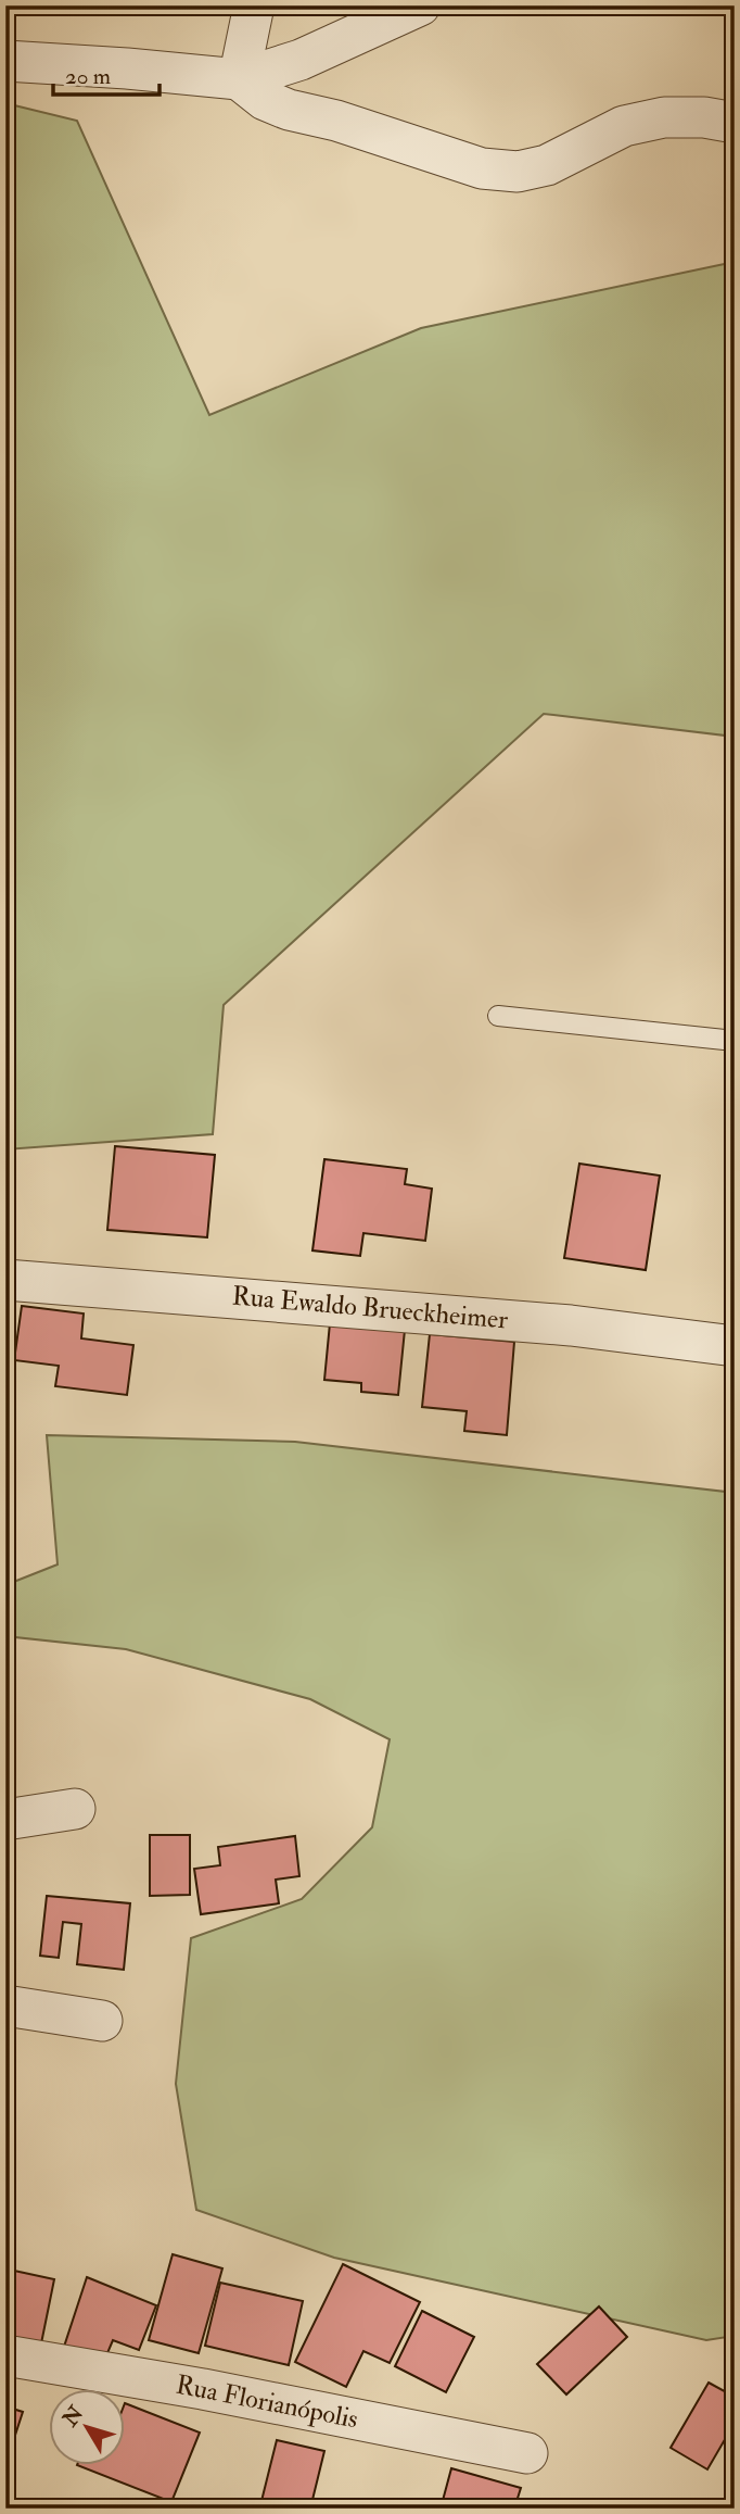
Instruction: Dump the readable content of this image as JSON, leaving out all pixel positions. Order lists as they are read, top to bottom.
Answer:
{
  "streets": {
    "street": ["Rua Ewaldo Brueckheimer", "Rua Florianópolis"]
  },
  "scale_bar": "20 m",
  "north": "top left"
}
